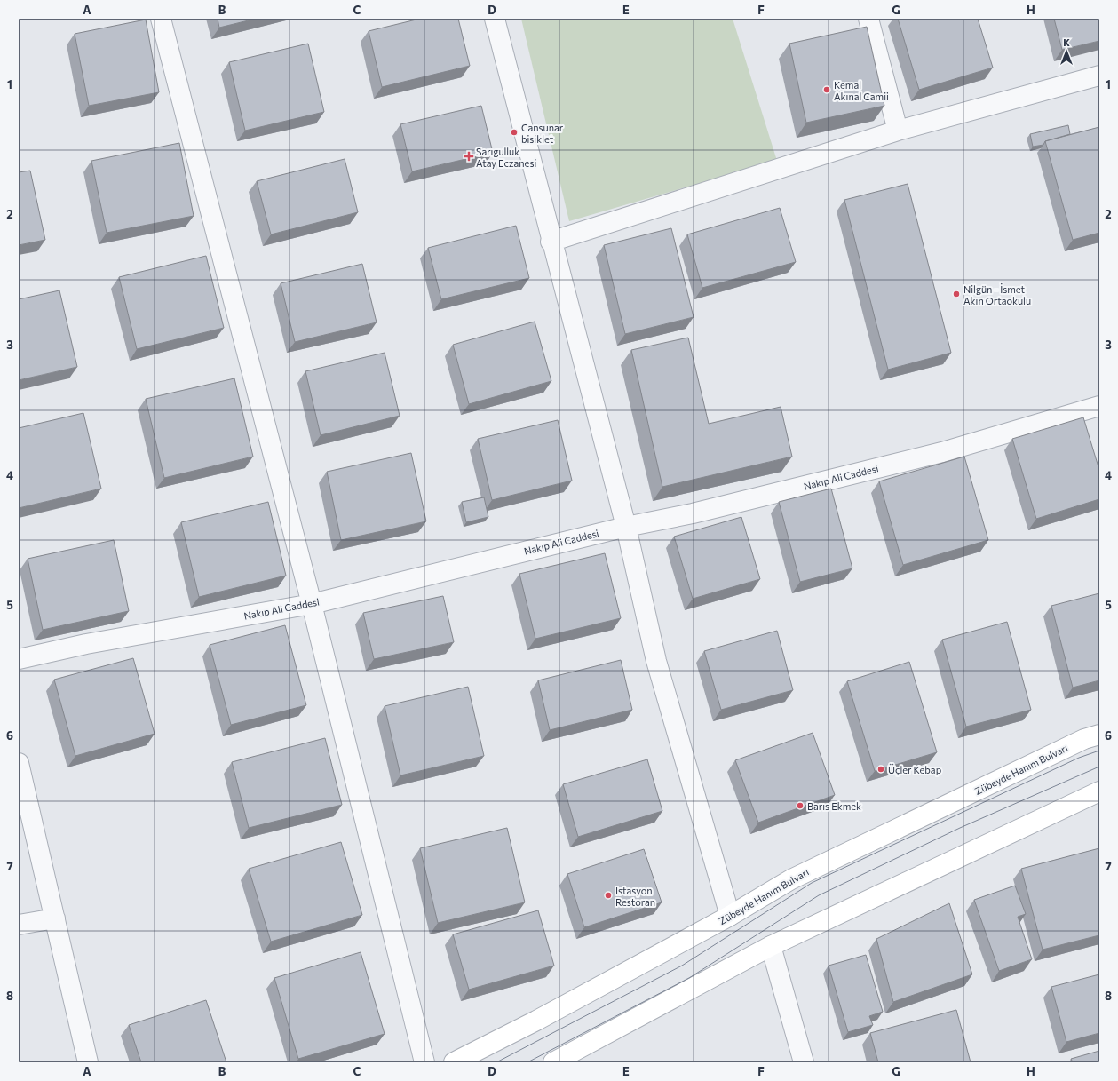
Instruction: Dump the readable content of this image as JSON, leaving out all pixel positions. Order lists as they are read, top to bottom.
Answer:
{
  "streets": {
    "main road": ["Zübeyde Hanım Bulvarı"],
    "street": ["Nakıp Ali Caddesi"]
  },
  "places": {
    "other": [
      "Kemal Akınal Camii",
      "Cansunar bisiklet",
      "Nilgün - İsmet Akın Ortaokulu",
      "Üçler Kebap",
      "Barıs Ekmek",
      "Istasyon Restoran"
    ],
    "health": ["Sarıgulluk Atay Eczanesi"]
  },
  "north": "top",
  "grid": {
    "columns": [
      "A",
      "B",
      "C",
      "D",
      "E",
      "F",
      "G",
      "H"
    ],
    "rows": [
      "1",
      "2",
      "3",
      "4",
      "5",
      "6",
      "7",
      "8"
    ]
  }
}
